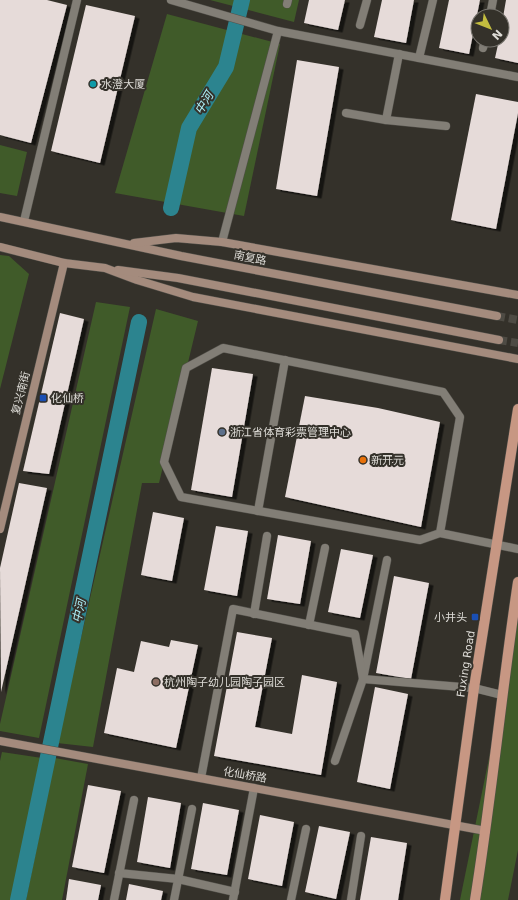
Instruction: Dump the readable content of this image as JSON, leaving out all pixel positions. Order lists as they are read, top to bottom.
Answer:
{
  "streets": {
    "main road": [
      "南复路",
      "复兴南街",
      "Fuxing Road",
      "化仙桥路"
    ]
  },
  "crossings": [
    ["Fuxing Road", "化仙桥路"]
  ],
  "water": ["中河"],
  "places": {
    "other": [
      "水澄大厦",
      "浙江省体育彩票管理中心",
      "新开元",
      "杭州陶子幼儿园陶子园区"
    ],
    "transit": ["化仙桥", "小井头"]
  },
  "north": "bottom right"
}
